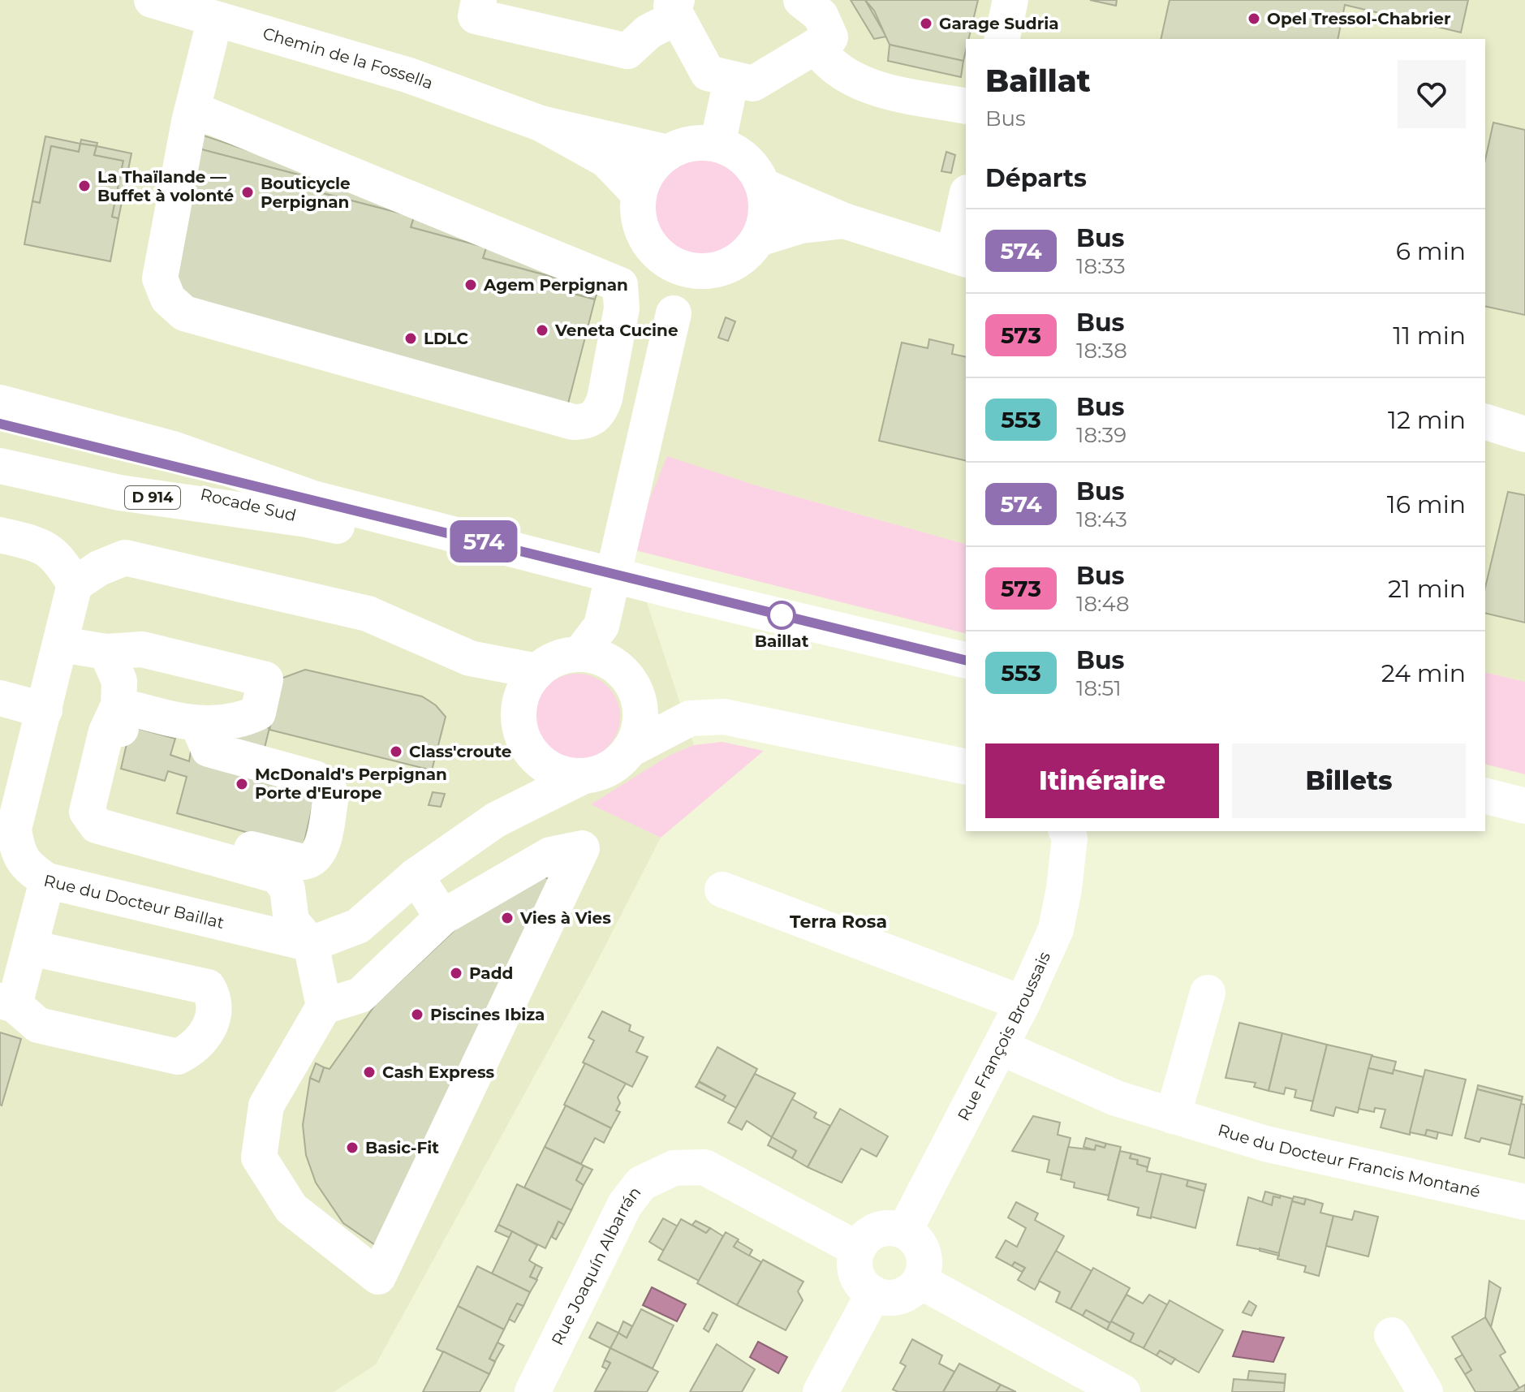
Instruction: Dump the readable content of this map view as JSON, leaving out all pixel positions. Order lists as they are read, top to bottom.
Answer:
{
  "streets": {
    "street": [
      "Chemin de la Fossella",
      "D 914",
      "Rocade Sud",
      "Rue du Docteur Baillat",
      "Rue François Broussais",
      "Rue du Docteur Francis Montané",
      "Rue Joaquín Albarrán"
    ]
  },
  "crossings": [
    ["D 914", "Rocade Sud"],
    ["Rue François Broussais", "Rue du Docteur Francis Montané"],
    ["Rue François Broussais", "Rue Joaquín Albarrán"]
  ],
  "districts": ["Terra Rosa"],
  "places": [
    "Opel Tressol-Chabrier",
    "Garage Sudria",
    "La Thaïlande — Buffet à volonté",
    "Bouticycle Perpignan",
    "Agem Perpignan",
    "Veneta Cucine",
    "LDLC",
    "Baillat",
    "Class'croute",
    "McDonald's Perpignan Porte d'Europe",
    "Vies à Vies",
    "Padd",
    "Piscines Ibiza",
    "Cash Express",
    "Basic-Fit"
  ],
  "lines": ["bus line 574"],
  "page": {
    "on_map": "574",
    "heading": [
      ["Baillat", "Bus"],
      "Départs"
    ],
    "list": [
      {
        "mark": "574",
        "name": "Bus",
        "note": "18:33",
        "value": "6 min"
      },
      {
        "mark": "573",
        "name": "Bus",
        "note": "18:38",
        "value": "11 min"
      },
      {
        "mark": "553",
        "name": "Bus",
        "note": "18:39",
        "value": "12 min"
      },
      {
        "mark": "574",
        "name": "Bus",
        "note": "18:43",
        "value": "16 min"
      },
      {
        "mark": "573",
        "name": "Bus",
        "note": "18:48",
        "value": "21 min"
      },
      {
        "mark": "553",
        "name": "Bus",
        "note": "18:51",
        "value": "24 min"
      }
    ],
    "buttons": ["Itinéraire", "Billets"]
  }
}
